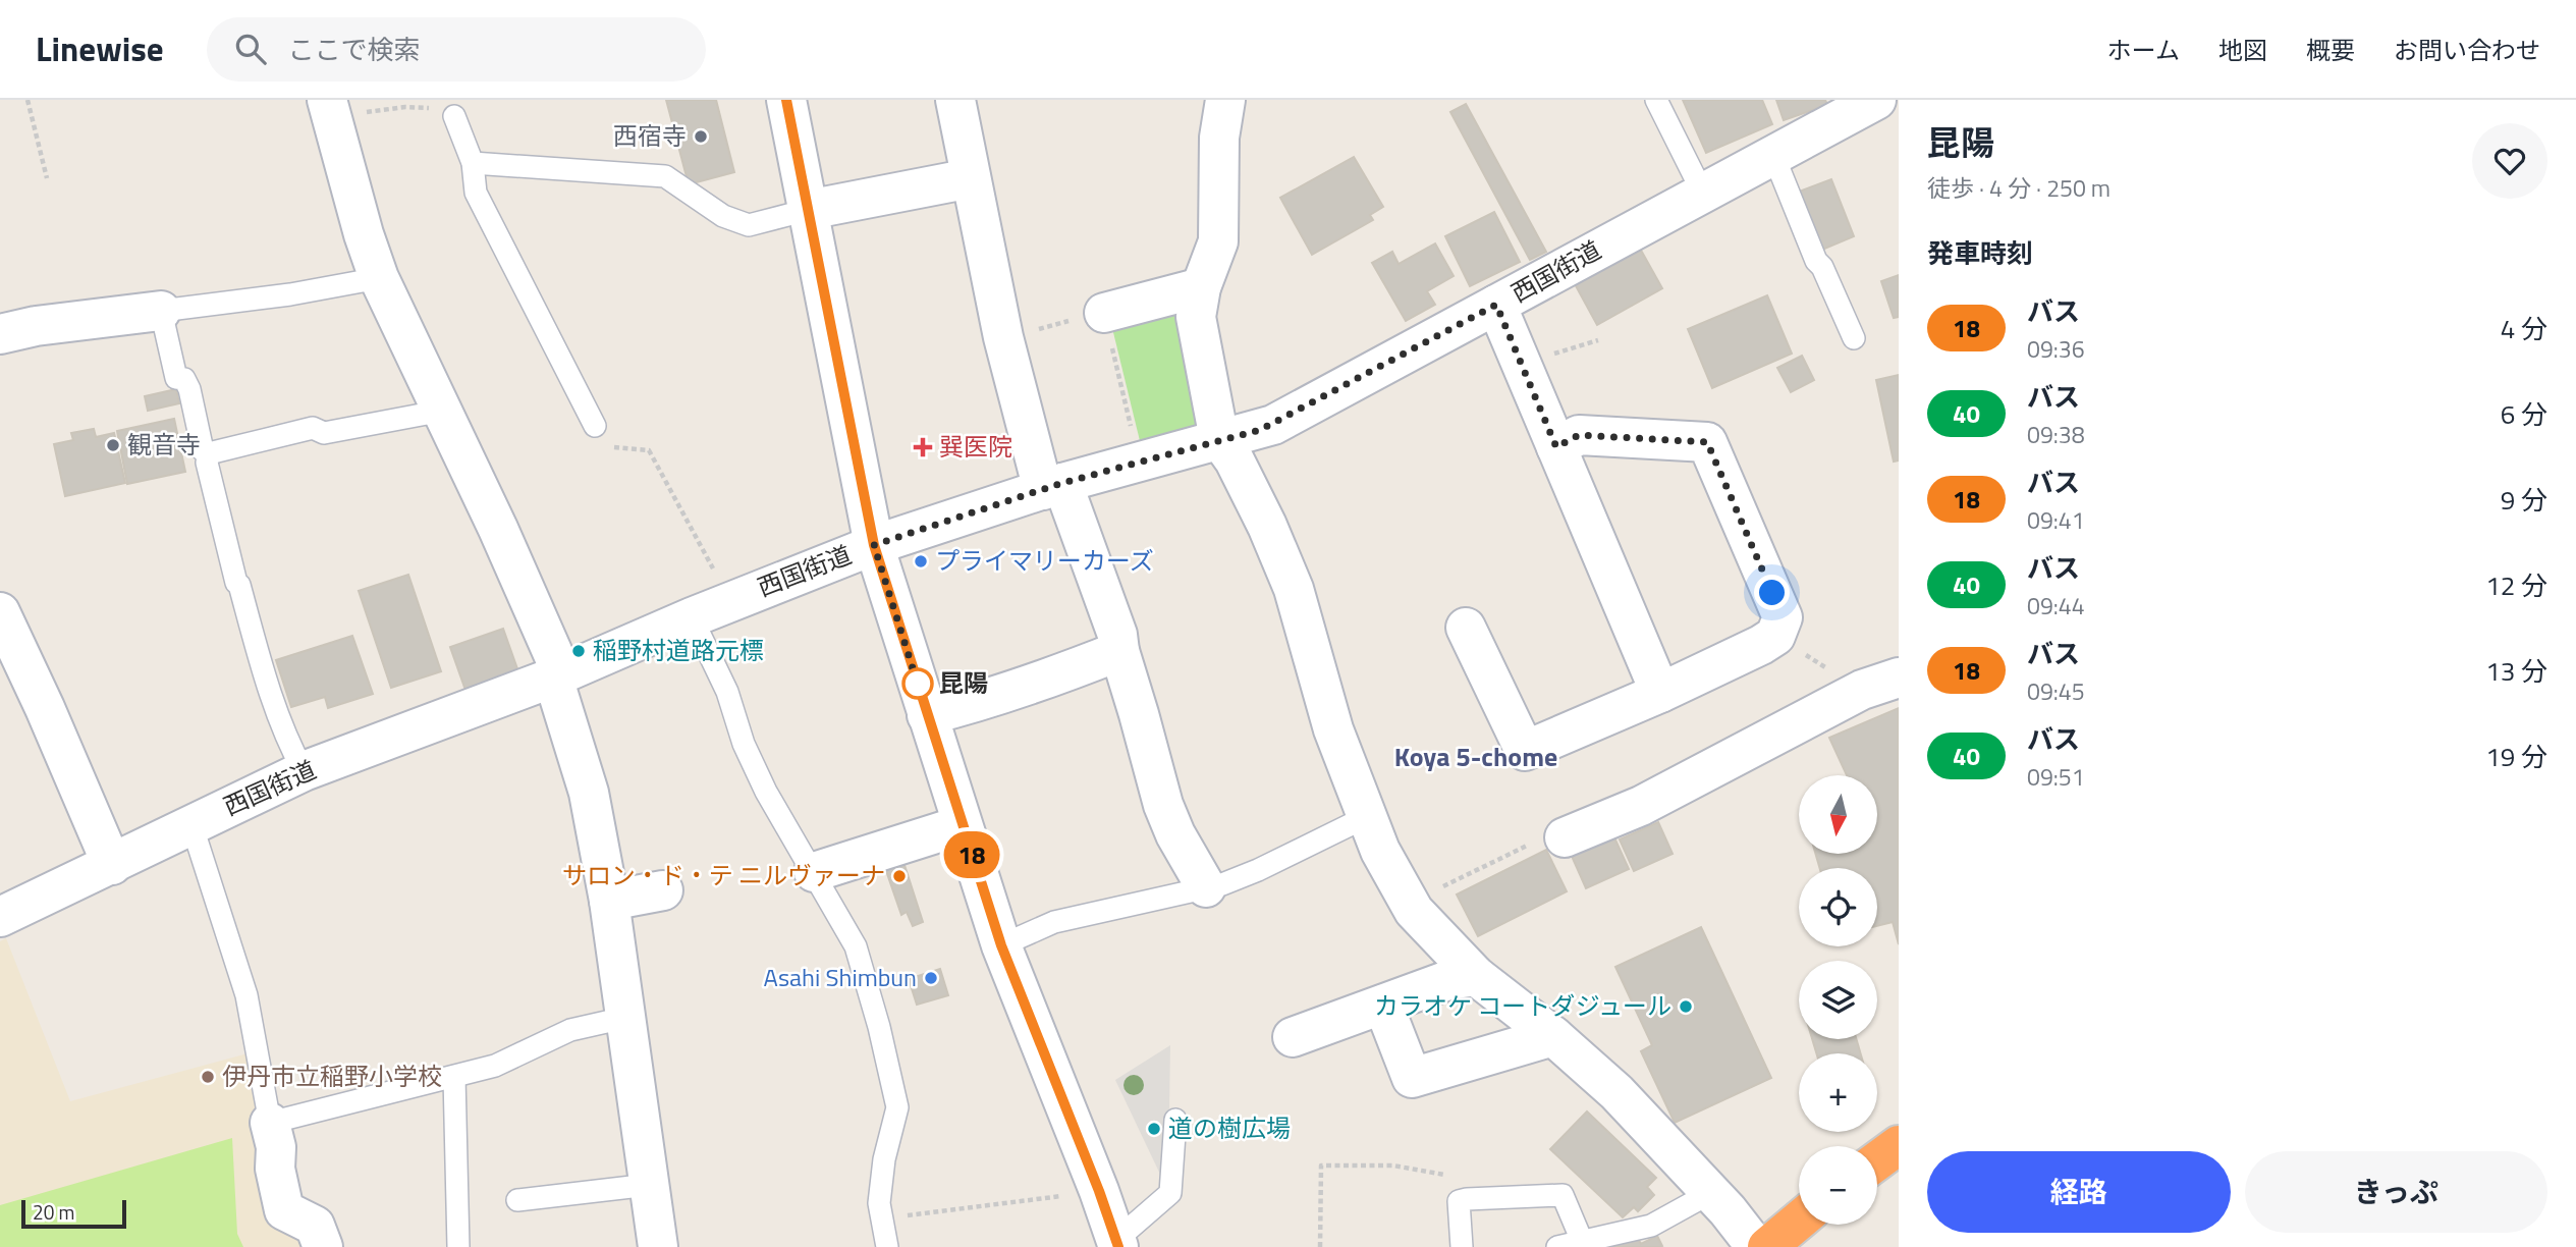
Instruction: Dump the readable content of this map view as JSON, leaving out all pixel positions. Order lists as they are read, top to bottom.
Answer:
{
  "streets": {
    "street": ["西国街道"]
  },
  "districts": ["Koya 5-chome"],
  "places": {
    "other": [
      "西宿寺",
      "観音寺",
      "プライマリーカーズ",
      "稲野村道路元標",
      "昆陽",
      "サロン・ド・テ ニルヴァーナ",
      "Asahi Shimbun",
      "カラオケ コートダジュール",
      "伊丹市立稲野小学校",
      "道の樹広場"
    ],
    "health": ["巽医院"]
  },
  "lines": ["bus line 18"],
  "scale_bar": "20 m",
  "north": "bottom",
  "page": {
    "header": "Linewise",
    "search": "ここで検索",
    "nav": [
      "ホーム",
      "地図",
      "概要",
      "お問い合わせ"
    ],
    "on_map": "18",
    "heading": [
      ["昆陽", "徒歩 · 4 分 · 250 m"],
      "発車時刻"
    ],
    "list": [
      {
        "mark": "18",
        "name": "バス",
        "note": "09:36",
        "value": "4 分"
      },
      {
        "mark": "40",
        "name": "バス",
        "note": "09:38",
        "value": "6 分"
      },
      {
        "mark": "18",
        "name": "バス",
        "note": "09:41",
        "value": "9 分"
      },
      {
        "mark": "40",
        "name": "バス",
        "note": "09:44",
        "value": "12 分"
      },
      {
        "mark": "18",
        "name": "バス",
        "note": "09:45",
        "value": "13 分"
      },
      {
        "mark": "40",
        "name": "バス",
        "note": "09:51",
        "value": "19 分"
      }
    ],
    "map_buttons": ["+", "−"],
    "buttons": ["経路", "きっぷ"],
    "scale": "20 m"
  }
}
